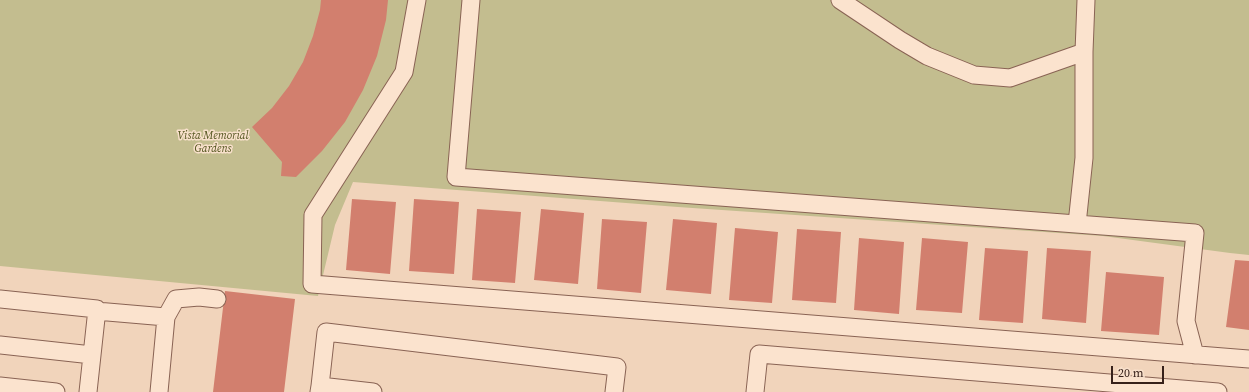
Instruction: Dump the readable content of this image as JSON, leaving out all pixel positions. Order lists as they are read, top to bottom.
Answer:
{
  "parks": ["Vista Memorial Gardens"],
  "scale_bar": "20 m"
}
